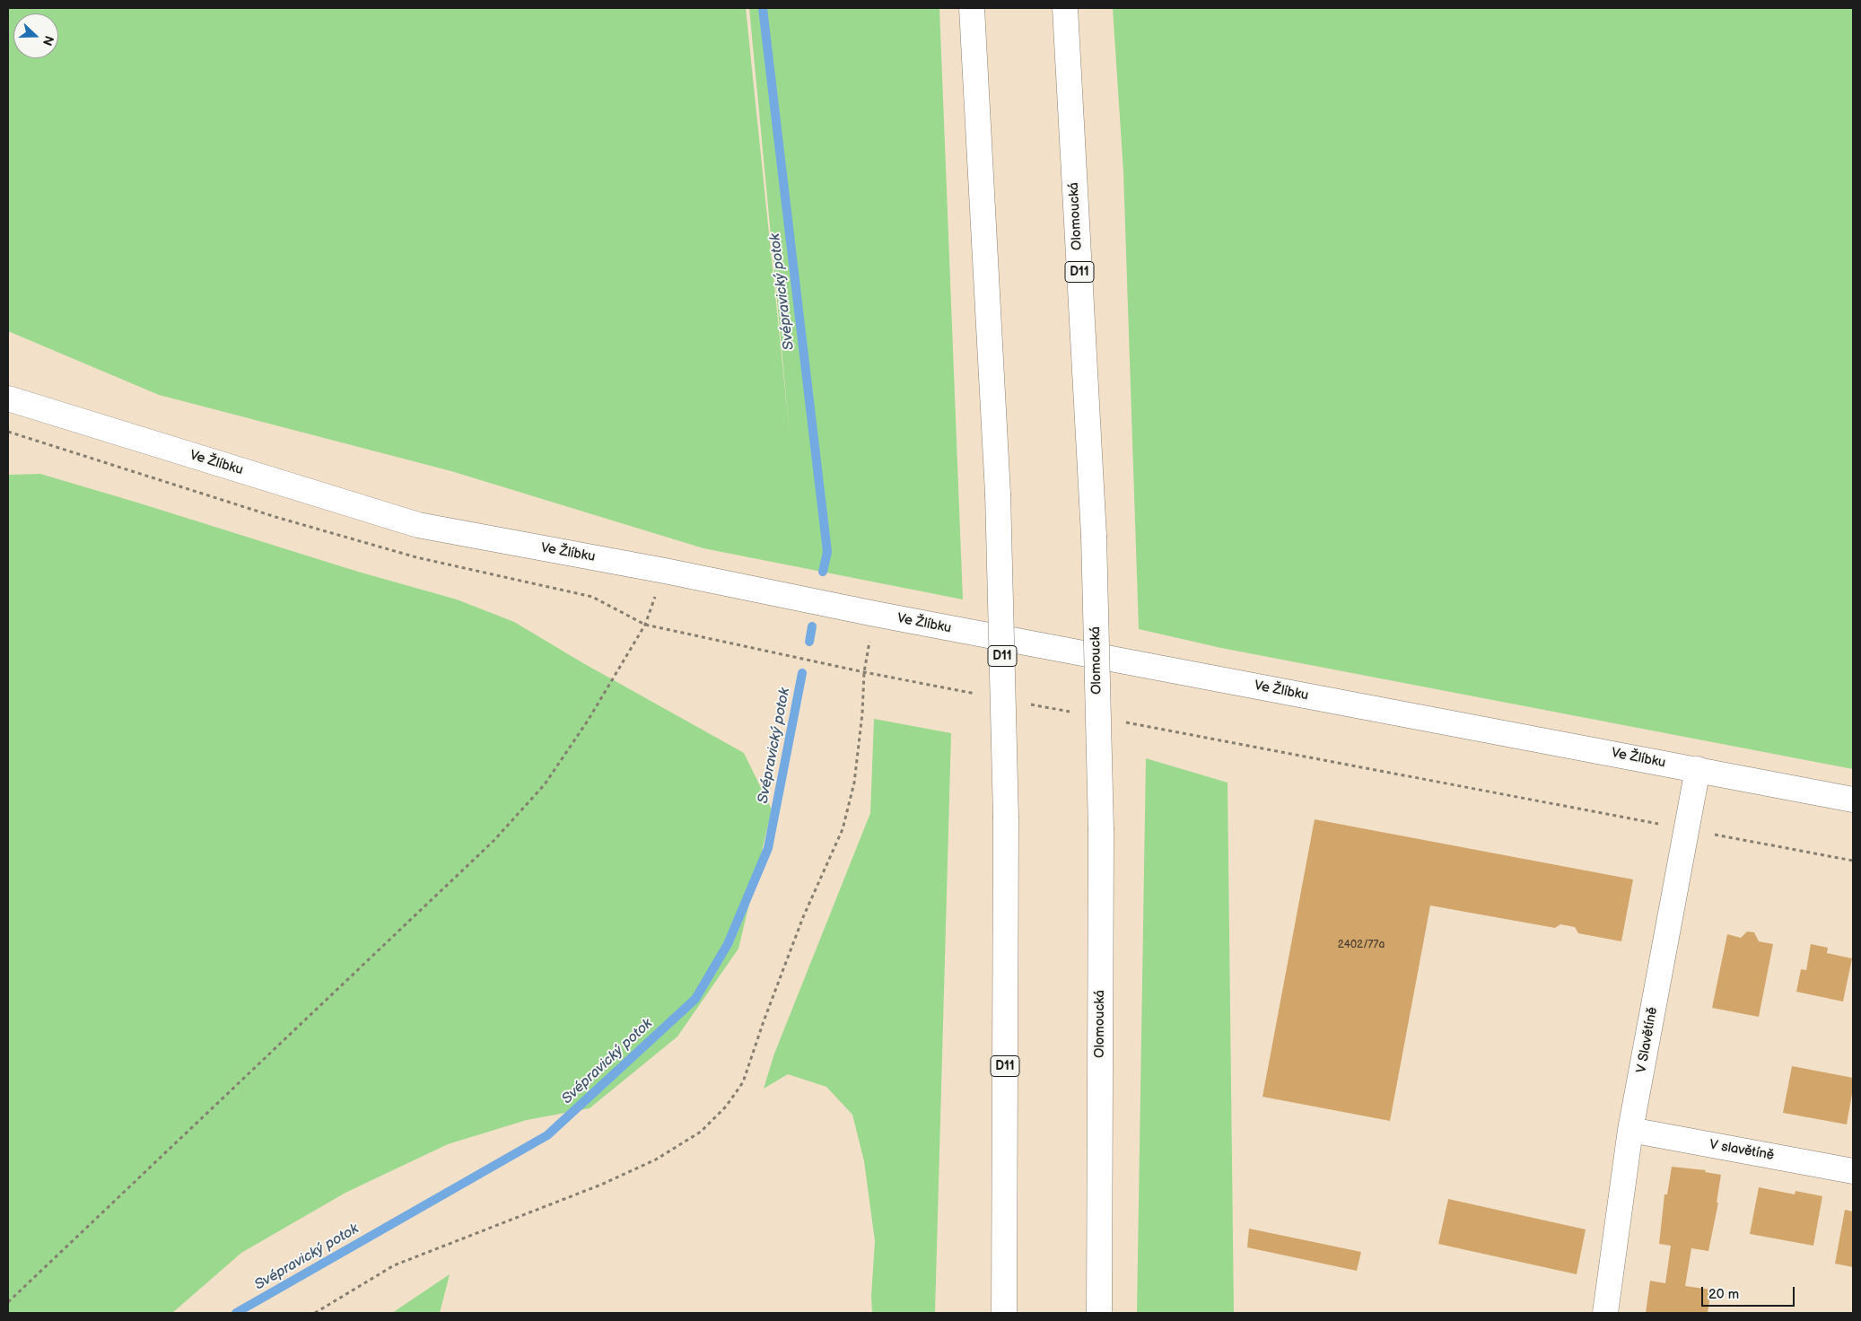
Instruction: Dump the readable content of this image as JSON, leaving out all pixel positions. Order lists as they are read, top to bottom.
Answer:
{
  "streets": {
    "main road": [
      "Olomoucká",
      "D11",
      "Ve Žlíbku",
      "V Slavětíně",
      "V slavětíně"
    ]
  },
  "crossings": [
    ["Ve Žlíbku", "V Slavětíně"],
    ["V Slavětíně", "V slavětíně"]
  ],
  "water": ["Svépravický potok"],
  "house_numbers": ["2402/77a"],
  "scale_bar": "20 m",
  "north": "right"
}
